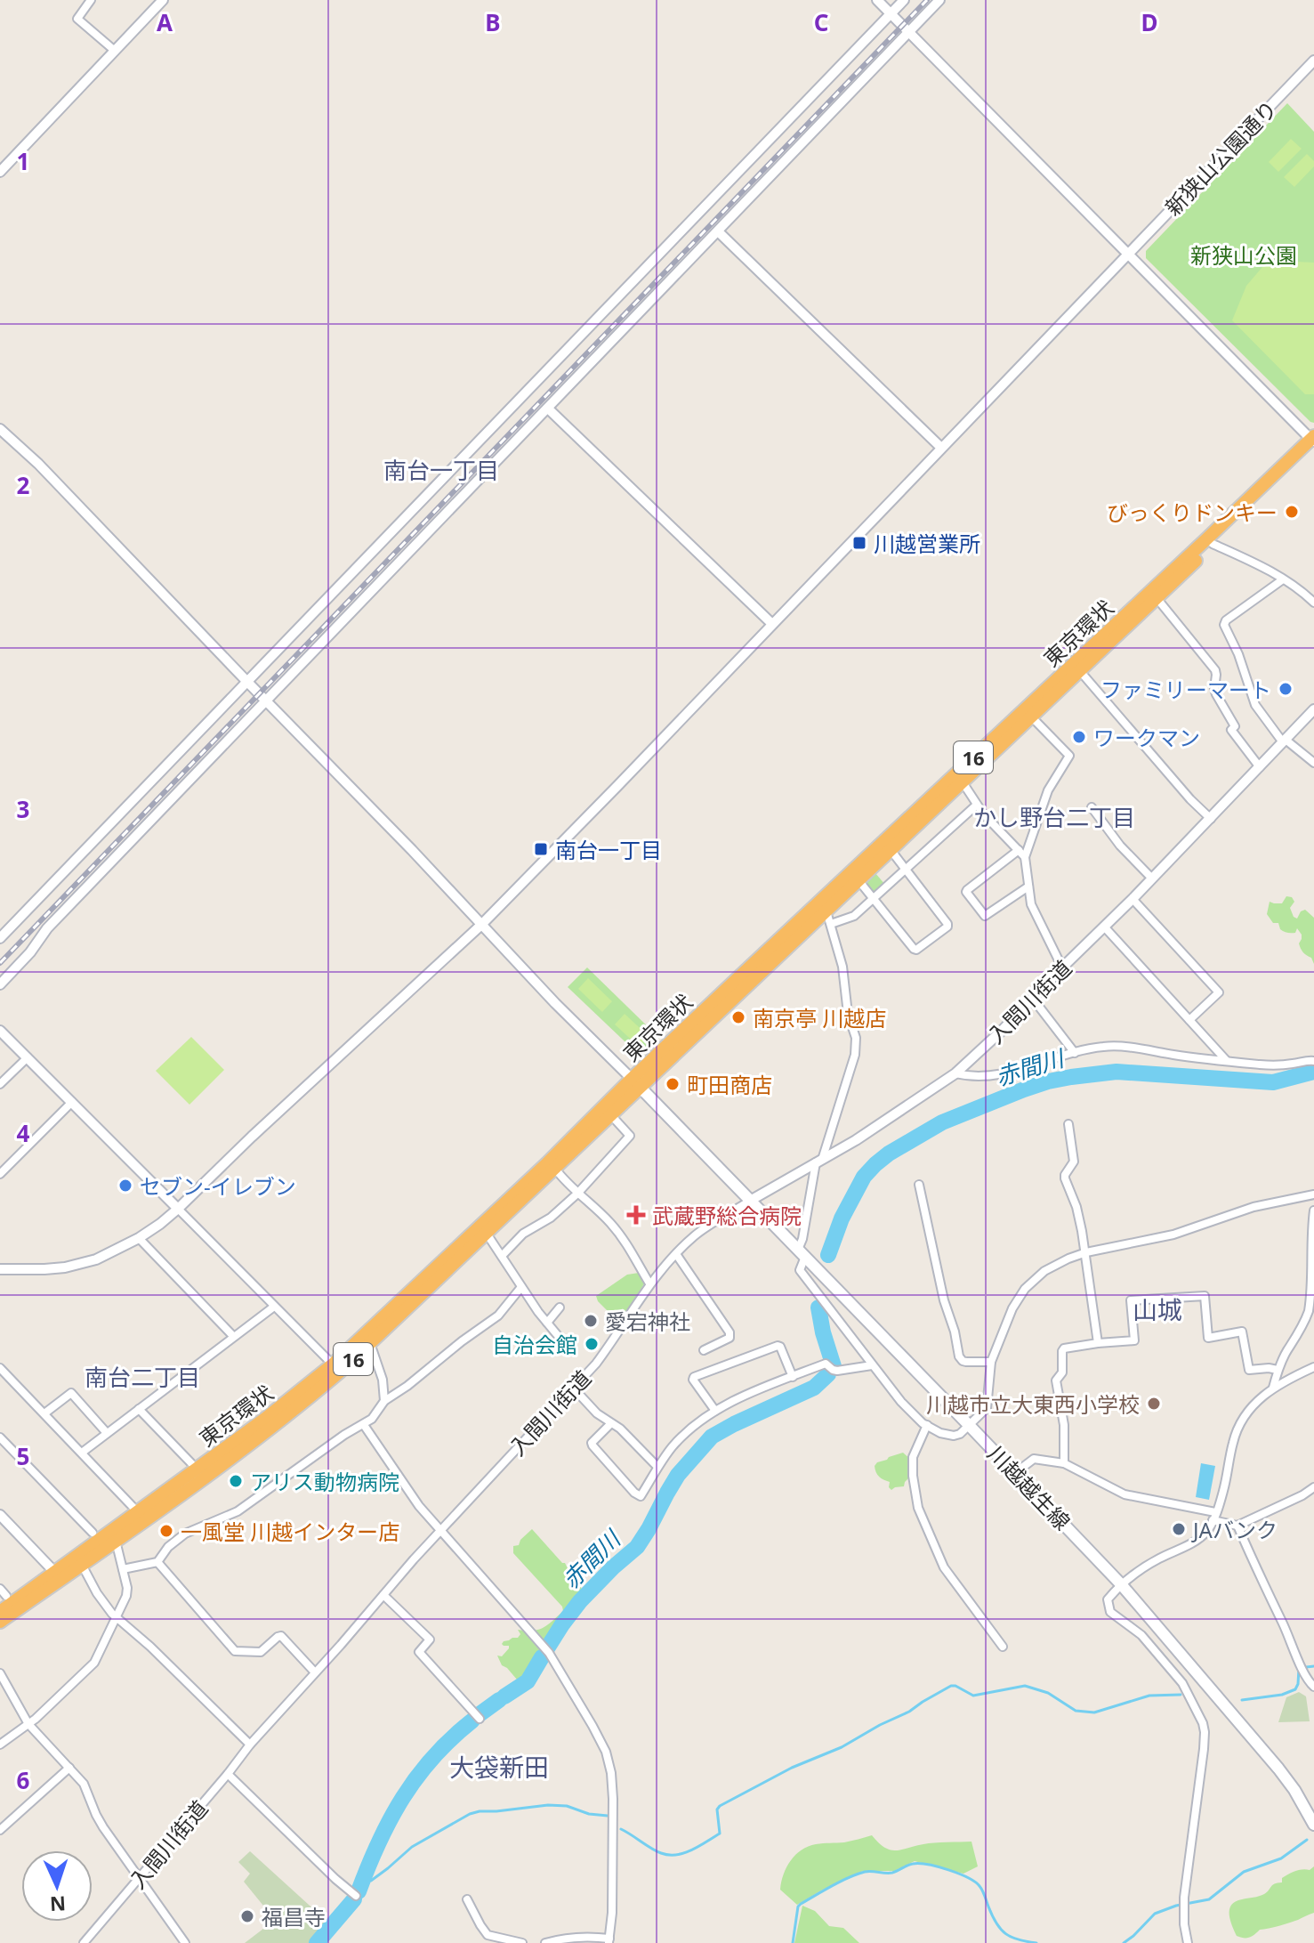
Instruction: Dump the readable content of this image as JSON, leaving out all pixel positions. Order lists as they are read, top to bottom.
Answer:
{
  "streets": {
    "highway": ["東京環状", "16"],
    "main road": ["川越越生線"],
    "street": ["新狭山公園通り", "入間川街道"]
  },
  "crossings": [
    ["東京環状", "川越越生線"],
    ["入間川街道", "川越越生線"]
  ],
  "districts": [
    "南台一丁目",
    "かし野台二丁目",
    "山城",
    "南台二丁目",
    "大袋新田"
  ],
  "water": ["赤間川"],
  "parks": ["新狭山公園"],
  "places": {
    "other": [
      "びっくりドンキー",
      "ファミリーマート",
      "ワークマン",
      "南京亭 川越店",
      "町田商店",
      "セブン-イレブン",
      "愛宕神社",
      "自治会館",
      "川越市立大東西小学校",
      "アリス動物病院",
      "JAバンク",
      "一風堂 川越インター店",
      "福昌寺"
    ],
    "transit": ["川越営業所", "南台一丁目"],
    "health": ["武蔵野総合病院"]
  },
  "north": "bottom",
  "grid": {
    "columns": [
      "A",
      "B",
      "C",
      "D"
    ],
    "rows": [
      "1",
      "2",
      "3",
      "4",
      "5",
      "6"
    ]
  }
}
